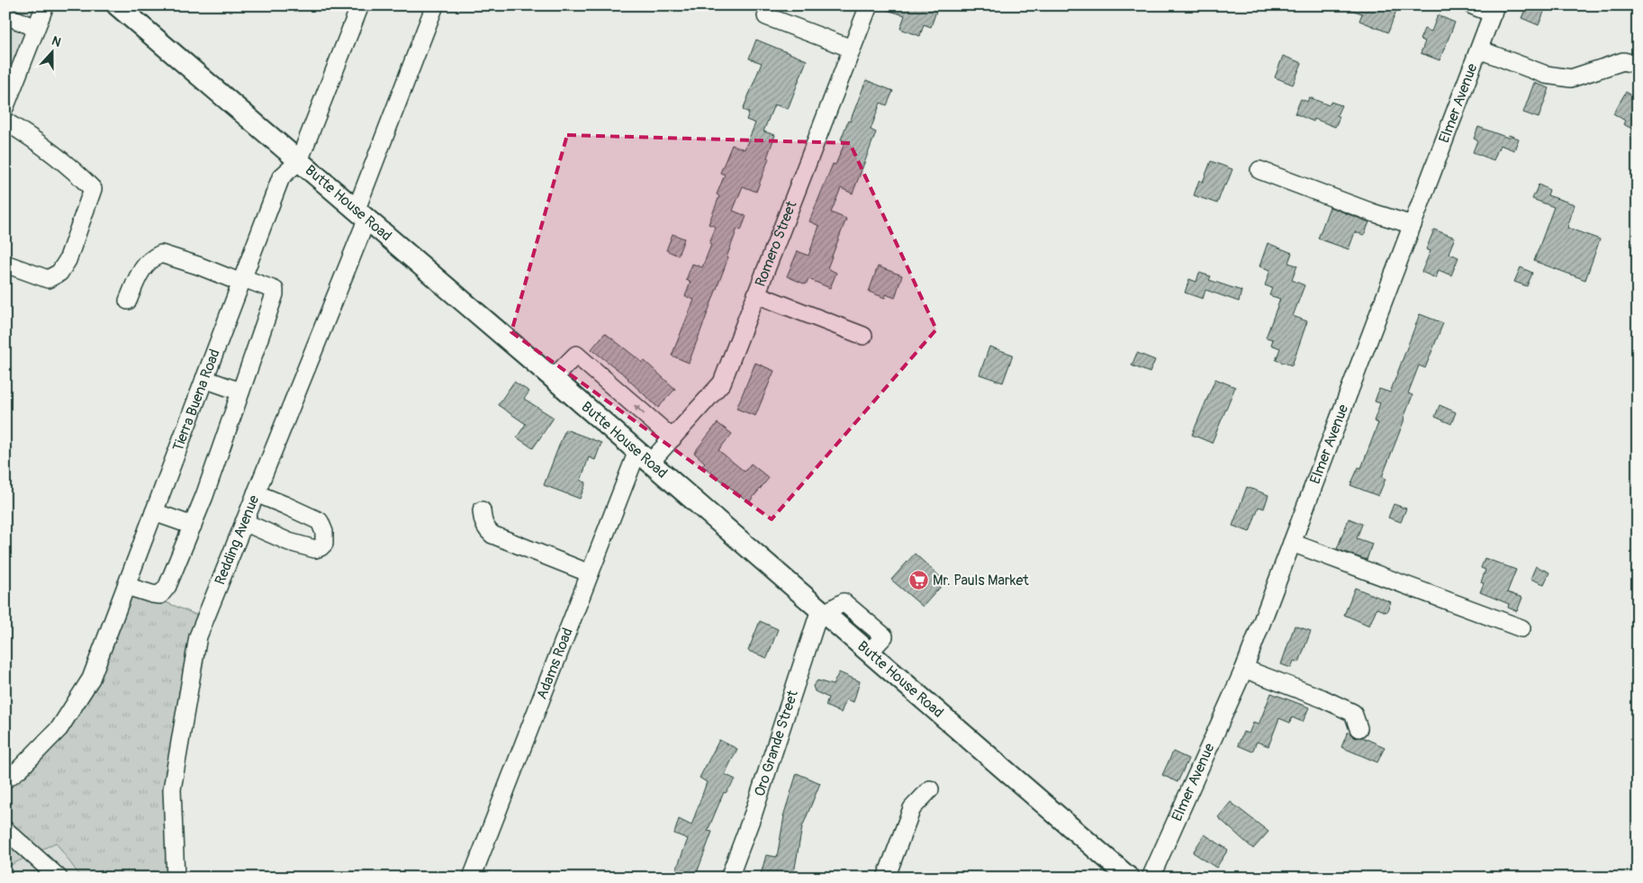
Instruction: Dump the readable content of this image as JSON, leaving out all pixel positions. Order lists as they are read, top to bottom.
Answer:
{
  "streets": {
    "main road": ["Butte House Road"],
    "street": [
      "Elmer Avenue",
      "Romero Street",
      "Tierra Buena Road",
      "Redding Avenue",
      "Adams Road",
      "Oro Grande Street"
    ]
  },
  "crossings": [
    ["Butte House Road", "Romero Street"],
    ["Butte House Road", "Tierra Buena Road"],
    ["Butte House Road", "Redding Avenue"],
    ["Butte House Road", "Adams Road"],
    ["Butte House Road", "Oro Grande Street"],
    ["Romero Street", "Adams Road"]
  ],
  "places": {
    "supermarket": ["Mr. Pauls Market"]
  },
  "north": "top"
}
